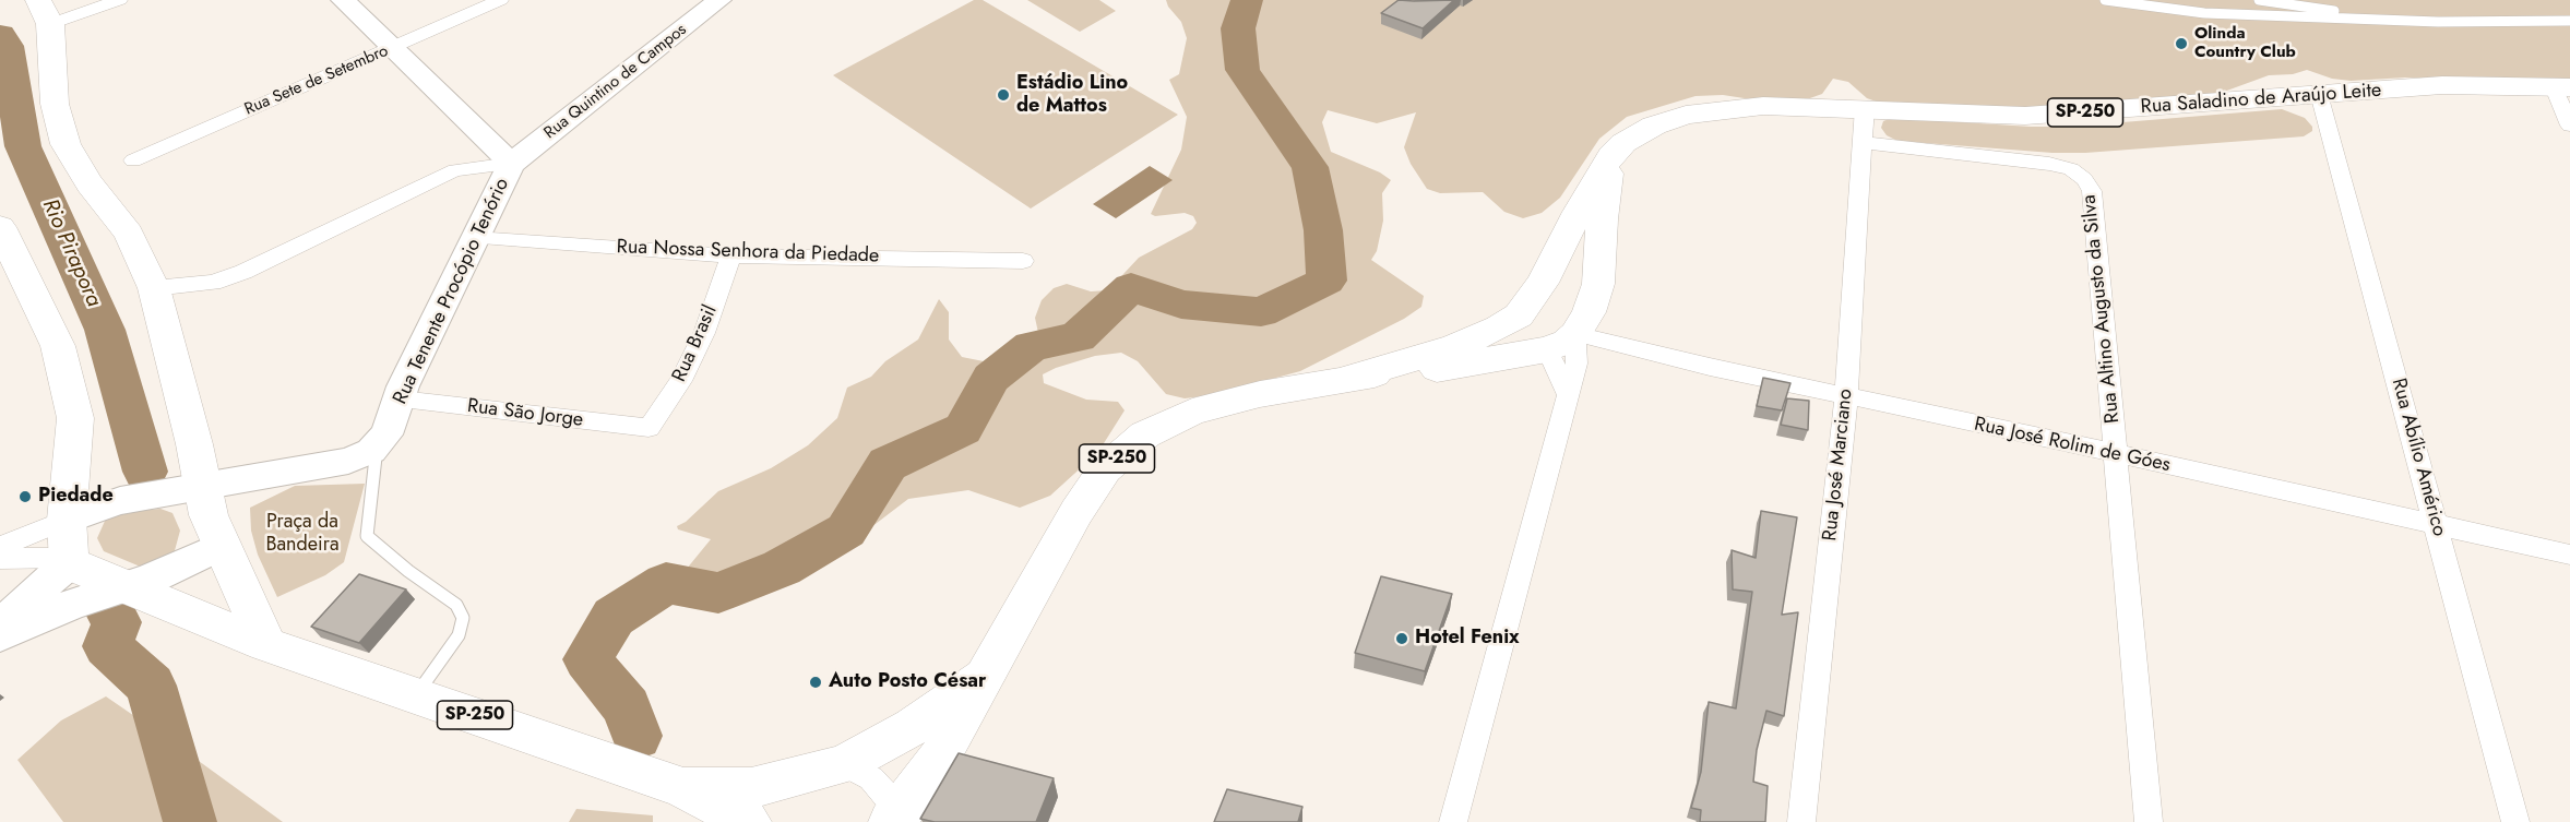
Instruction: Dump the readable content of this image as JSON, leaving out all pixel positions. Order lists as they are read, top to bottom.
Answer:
{
  "streets": {
    "main road": [
      "Rua Quintino de Campos",
      "Rua Saladino de Araújo Leite",
      "SP-250",
      "Rua Tenente Procópio Tenório"
    ],
    "street": [
      "Rua Sete de Setembro",
      "Rua Nossa Senhora da Piedade",
      "Rua Altino Augusto da Silva",
      "Rua Brasil",
      "Rua São Jorge",
      "Rua José Rolim de Góes",
      "Rua Abílio Américo",
      "Rua José Marciano"
    ]
  },
  "crossings": [
    ["Rua Quintino de Campos", "Rua Tenente Procópio Tenório"],
    ["Rua Saladino de Araújo Leite", "SP-250"],
    ["Rua Saladino de Araújo Leite", "Rua Abílio Américo"],
    ["Rua Saladino de Araújo Leite", "Rua José Marciano"],
    ["SP-250", "Rua José Rolim de Góes"],
    ["Rua Nossa Senhora da Piedade", "Rua Tenente Procópio Tenório"],
    ["Rua Nossa Senhora da Piedade", "Rua Brasil"],
    ["Rua Tenente Procópio Tenório", "Rua São Jorge"],
    ["Rua Altino Augusto da Silva", "Rua José Rolim de Góes"],
    ["Rua Altino Augusto da Silva", "Rua José Marciano"],
    ["Rua Brasil", "Rua São Jorge"],
    ["Rua José Rolim de Góes", "Rua Abílio Américo"],
    ["Rua José Rolim de Góes", "Rua José Marciano"]
  ],
  "water": ["Rio Pirapora"],
  "parks": ["Praça da Bandeira"],
  "places": [
    "Olinda Country Club",
    "Estádio Lino de Mattos",
    "Piedade",
    "Hotel Fenix",
    "Auto Posto César"
  ]
}
